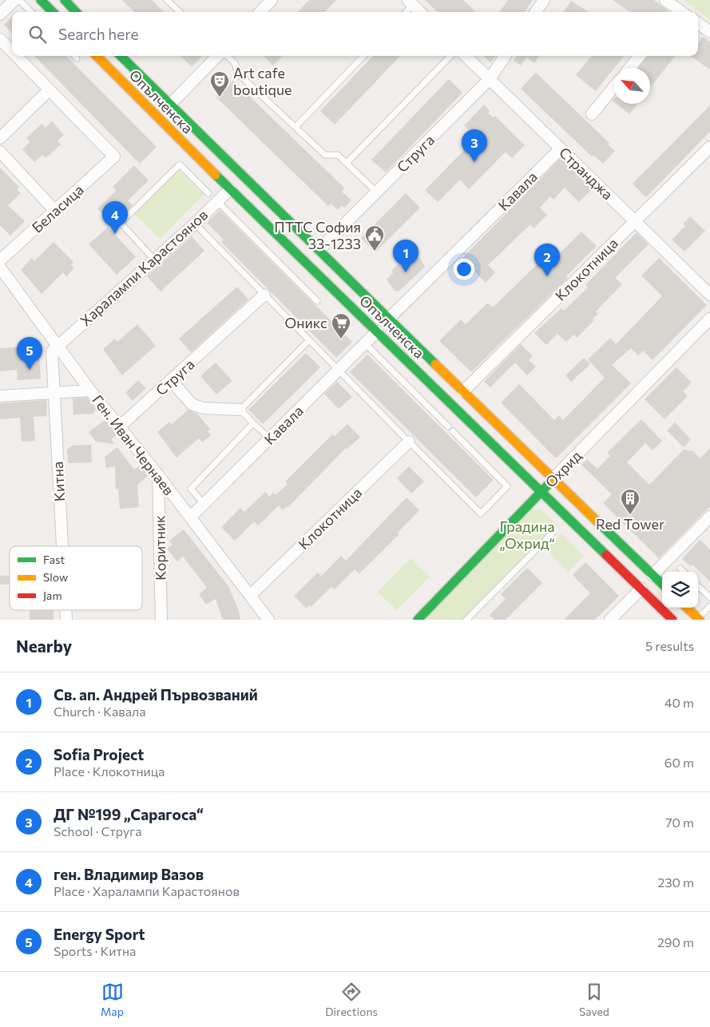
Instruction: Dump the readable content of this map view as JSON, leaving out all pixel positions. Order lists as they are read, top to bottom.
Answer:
{
  "streets": {
    "main road": ["Опълченска", "Охрид"],
    "street": [
      "Струга",
      "Странджа",
      "Кавала",
      "Беласица",
      "Харалампи Карастоянов",
      "Клокотница",
      "Ген. Иван Чернаев",
      "Китна",
      "Коритник"
    ]
  },
  "crossings": [
    ["Опълченска", "Струга"],
    ["Опълченска", "Кавала"],
    ["Опълченска", "Харалампи Карастоянов"],
    ["Опълченска", "Клокотница"],
    ["Опълченска", "Охрид"],
    ["Струга", "Странджа"],
    ["Струга", "Ген. Иван Чернаев"],
    ["Странджа", "Кавала"],
    ["Странджа", "Клокотница"],
    ["Кавала", "Ген. Иван Чернаев"],
    ["Харалампи Карастоянов", "Ген. Иван Чернаев"],
    ["Харалампи Карастоянов", "Китна"],
    ["Клокотница", "Ген. Иван Чернаев"],
    ["Ген. Иван Чернаев", "Китна"],
    ["Ген. Иван Чернаев", "Коритник"]
  ],
  "parks": ["Градина „Охрид“"],
  "places": {
    "theatre": ["Art cafe boutique"],
    "public building": ["ПТТС София 33-1233"],
    "supermarket": ["Оникс"],
    "building": ["Red Tower"]
  },
  "legend": ["Fast", "Slow", "Jam"],
  "north": "top left",
  "page": {
    "search": "Search here",
    "pins": [
      "3",
      "4",
      "1",
      "2",
      "5"
    ],
    "heading": ["Nearby", "5 results"],
    "list": [
      {
        "mark": "1",
        "name": "Св. ап. Андрей Първозваний",
        "note": "Church · Кавала",
        "value": "40 m"
      },
      {
        "mark": "2",
        "name": "Sofia Project",
        "note": "Place · Клокотница",
        "value": "60 m"
      },
      {
        "mark": "3",
        "name": "ДГ №199 „Сарагоса“",
        "note": "School · Струга",
        "value": "70 m"
      },
      {
        "mark": "4",
        "name": "ген. Владимир Вазов",
        "note": "Place · Харалампи Карастоянов",
        "value": "230 m"
      },
      {
        "mark": "5",
        "name": "Energy Sport",
        "note": "Sports · Китна",
        "value": "290 m"
      }
    ],
    "nav": ["Map", "Directions", "Saved"]
  }
}
